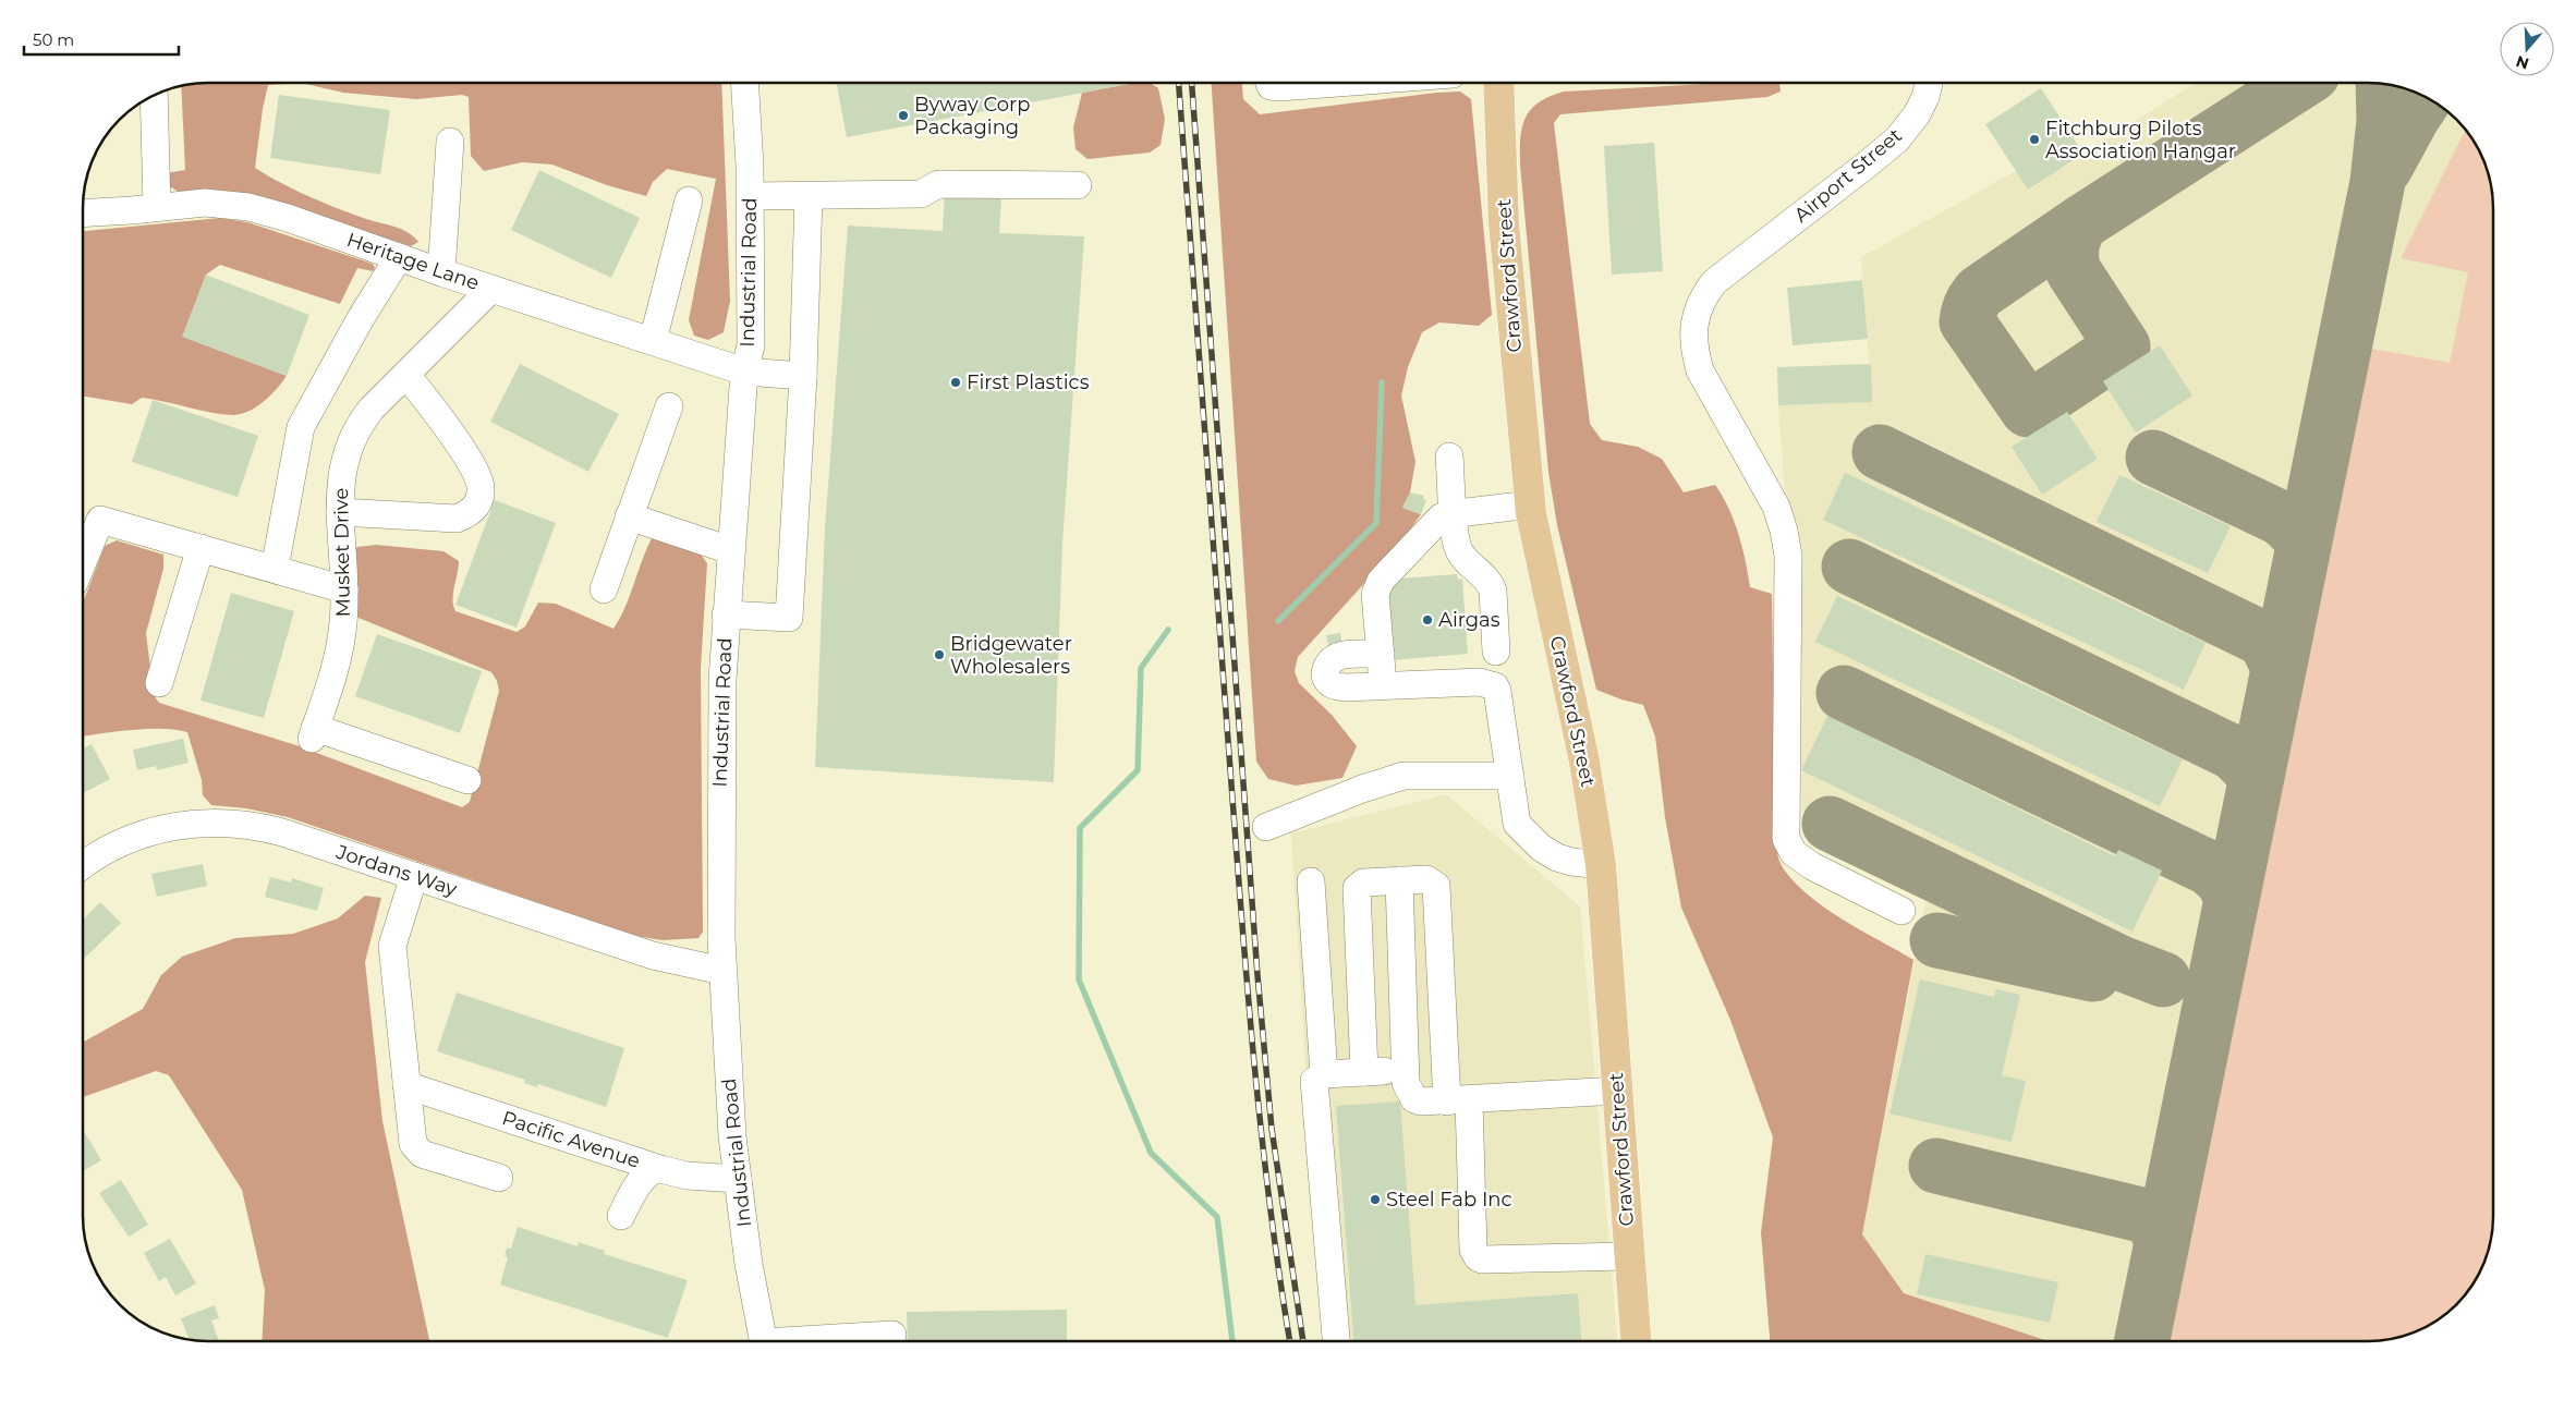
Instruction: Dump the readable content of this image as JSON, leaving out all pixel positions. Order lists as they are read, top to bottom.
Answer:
{
  "streets": {
    "main road": ["Crawford Street"],
    "street": [
      "Airport Street",
      "Heritage Lane",
      "Industrial Road",
      "Musket Drive",
      "Jordans Way",
      "Pacific Avenue"
    ]
  },
  "crossings": [
    ["Heritage Lane", "Industrial Road"],
    ["Heritage Lane", "Musket Drive"],
    ["Industrial Road", "Jordans Way"],
    ["Industrial Road", "Pacific Avenue"]
  ],
  "places": [
    "Byway Corp Packaging",
    "Fitchburg Pilots Association Hangar",
    "First Plastics",
    "Airgas",
    "Bridgewater Wholesalers",
    "Steel Fab Inc"
  ],
  "scale_bar": "50 m",
  "north": "bottom"
}
